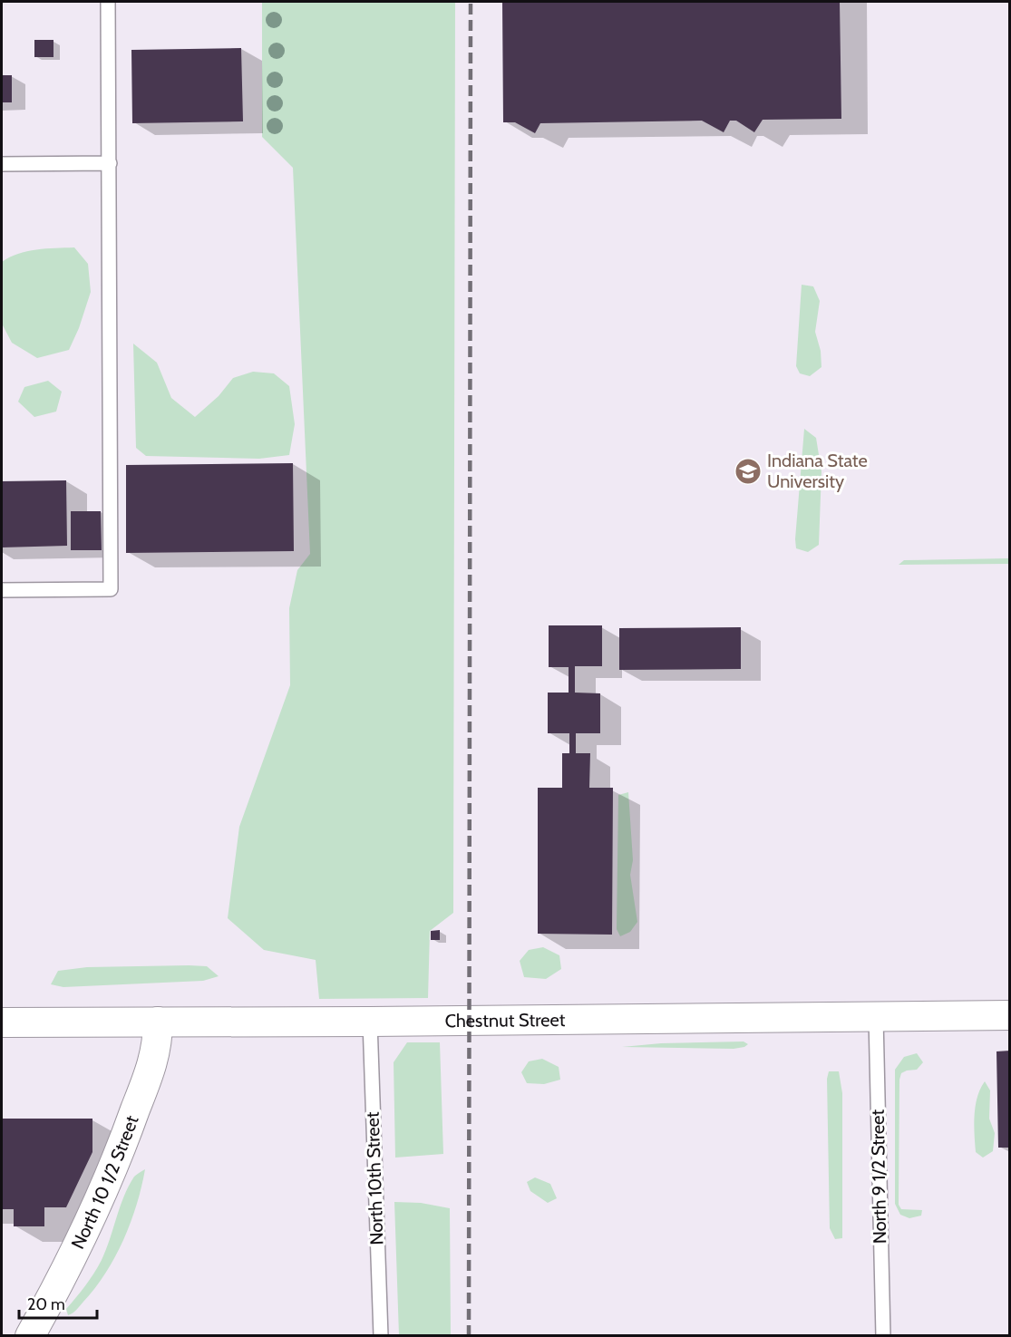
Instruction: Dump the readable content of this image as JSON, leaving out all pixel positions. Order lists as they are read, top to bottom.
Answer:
{
  "streets": {
    "street": ["Chestnut Street", "North 10 1/2 Street"],
    "lane": ["North 9 1/2 Street", "North 10th Street"]
  },
  "crossings": [
    ["Chestnut Street", "North 9 1/2 Street"],
    ["Chestnut Street", "North 10th Street"],
    ["Chestnut Street", "North 10 1/2 Street"]
  ],
  "places": {
    "school or university": ["Indiana State University"]
  },
  "scale_bar": "20 m"
}
